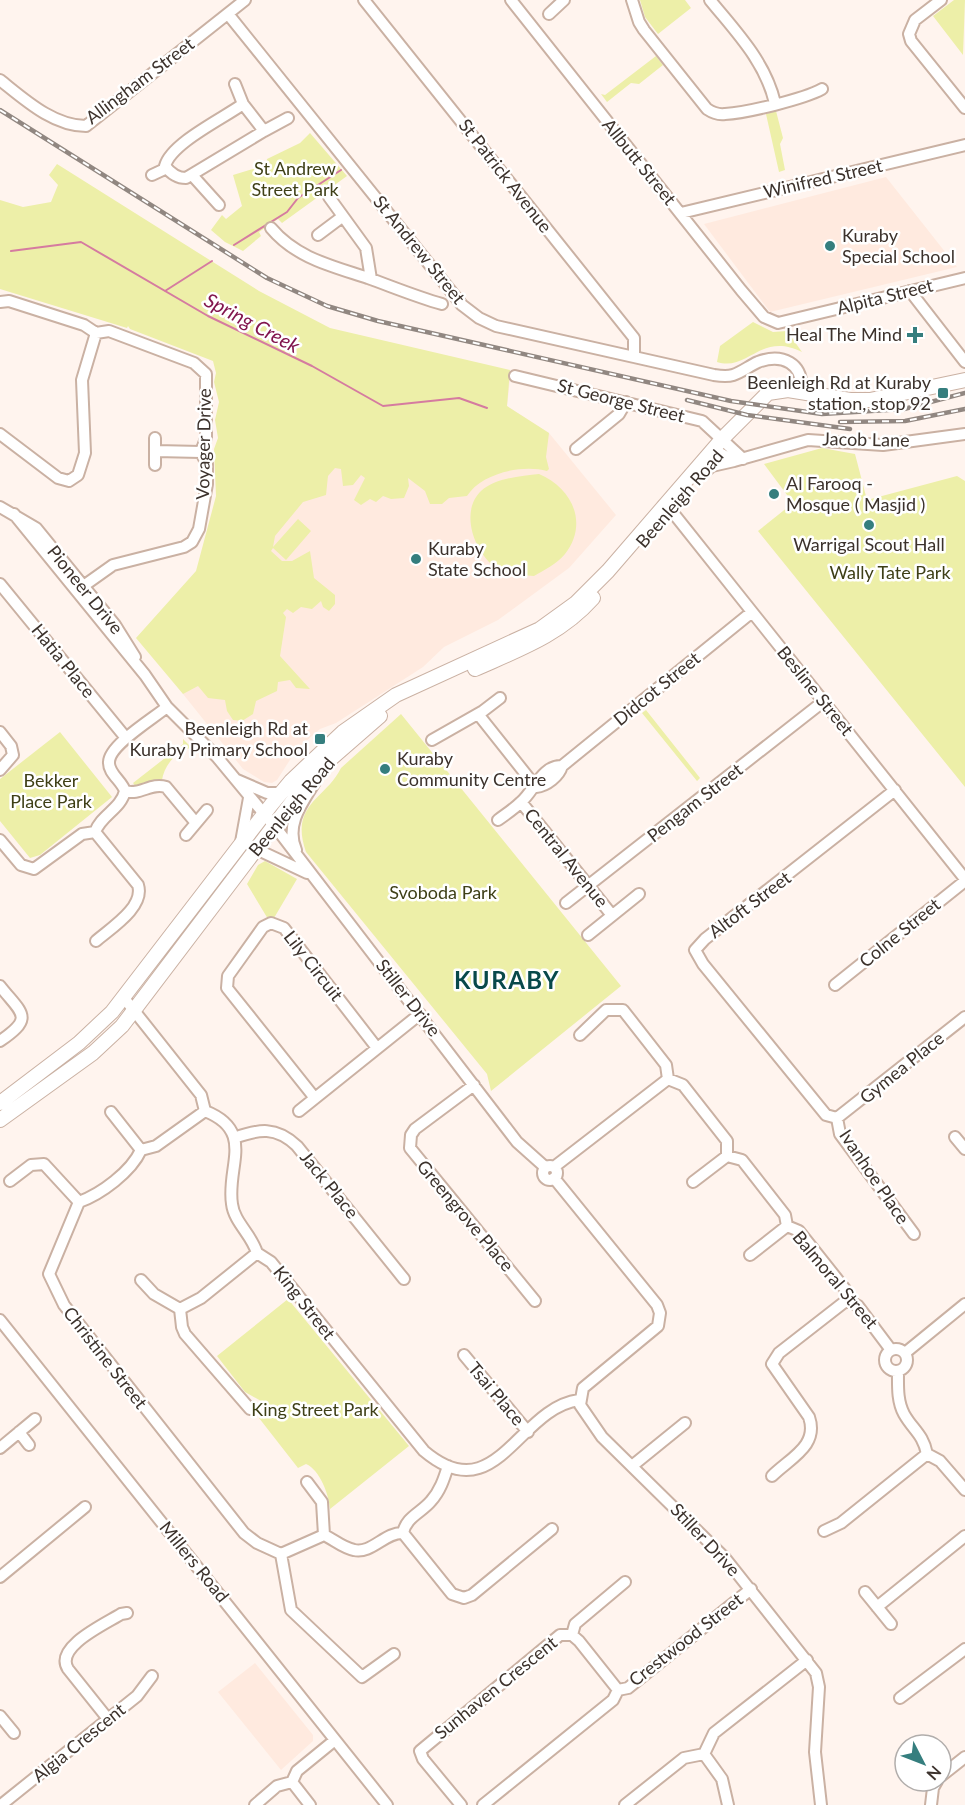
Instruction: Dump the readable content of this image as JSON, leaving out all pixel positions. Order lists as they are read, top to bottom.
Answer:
{
  "streets": {
    "main road": ["Beenleigh Road"],
    "street": [
      "Allingham Street",
      "Allbutt Street",
      "St Patrick Avenue",
      "Winifred Street",
      "St Andrew Street",
      "Alpita Street",
      "St George Street",
      "Jacob Lane",
      "Voyager Drive",
      "Pioneer Drive",
      "Hatia Place",
      "Didcot Street",
      "Besline Street",
      "Pengam Street",
      "Central Avenue",
      "Altoft Street",
      "Colne Street",
      "Lily Circuit",
      "Stiller Drive",
      "Gymea Place",
      "Ivanhoe Place",
      "Jack Place",
      "Greengrove Place",
      "Balmoral Street",
      "King Street",
      "Christine Street",
      "Tsai Place",
      "Millers Road",
      "Crestwood Street",
      "Sunhaven Crescent",
      "Algia Crescent"
    ]
  },
  "crossings": [
    ["Allingham Street", "St Andrew Street"],
    ["Allbutt Street", "Winifred Street"],
    ["Allbutt Street", "Alpita Street"],
    ["St Patrick Avenue", "St Andrew Street"],
    ["St Andrew Street", "Beenleigh Road"],
    ["St George Street", "Jacob Lane"],
    ["St George Street", "Beenleigh Road"],
    ["Jacob Lane", "Beenleigh Road"],
    ["Voyager Drive", "Pioneer Drive"],
    ["Beenleigh Road", "Pioneer Drive"],
    ["Beenleigh Road", "Besline Street"],
    ["Beenleigh Road", "Stiller Drive"],
    ["Pioneer Drive", "Stiller Drive"],
    ["Didcot Street", "Besline Street"],
    ["Didcot Street", "Central Avenue"],
    ["Besline Street", "Pengam Street"],
    ["Besline Street", "Altoft Street"],
    ["Besline Street", "Colne Street"],
    ["Pengam Street", "Central Avenue"],
    ["Altoft Street", "Gymea Place"],
    ["Altoft Street", "Ivanhoe Place"],
    ["Stiller Drive", "Greengrove Place"],
    ["Stiller Drive", "King Street"],
    ["Stiller Drive", "Crestwood Street"],
    ["Gymea Place", "Ivanhoe Place"],
    ["Jack Place", "King Street"],
    ["King Street", "Tsai Place"],
    ["Crestwood Street", "Sunhaven Crescent"]
  ],
  "districts": ["KURABY"],
  "water": ["Spring Creek"],
  "parks": [
    "St Andrew Street Park",
    "Wally Tate Park",
    "Bekker Place Park",
    "Svoboda Park",
    "King Street Park"
  ],
  "places": {
    "other": [
      "Kuraby Special School",
      "Al Farooq - Mosque ( Masjid )",
      "Warrigal Scout Hall",
      "Kuraby State School",
      "Kuraby Community Centre"
    ],
    "health": ["Heal The Mind"],
    "transit": ["Beenleigh Rd at Kuraby station, stop 92", "Beenleigh Rd at Kuraby Primary School"]
  },
  "north": "bottom right"
}
